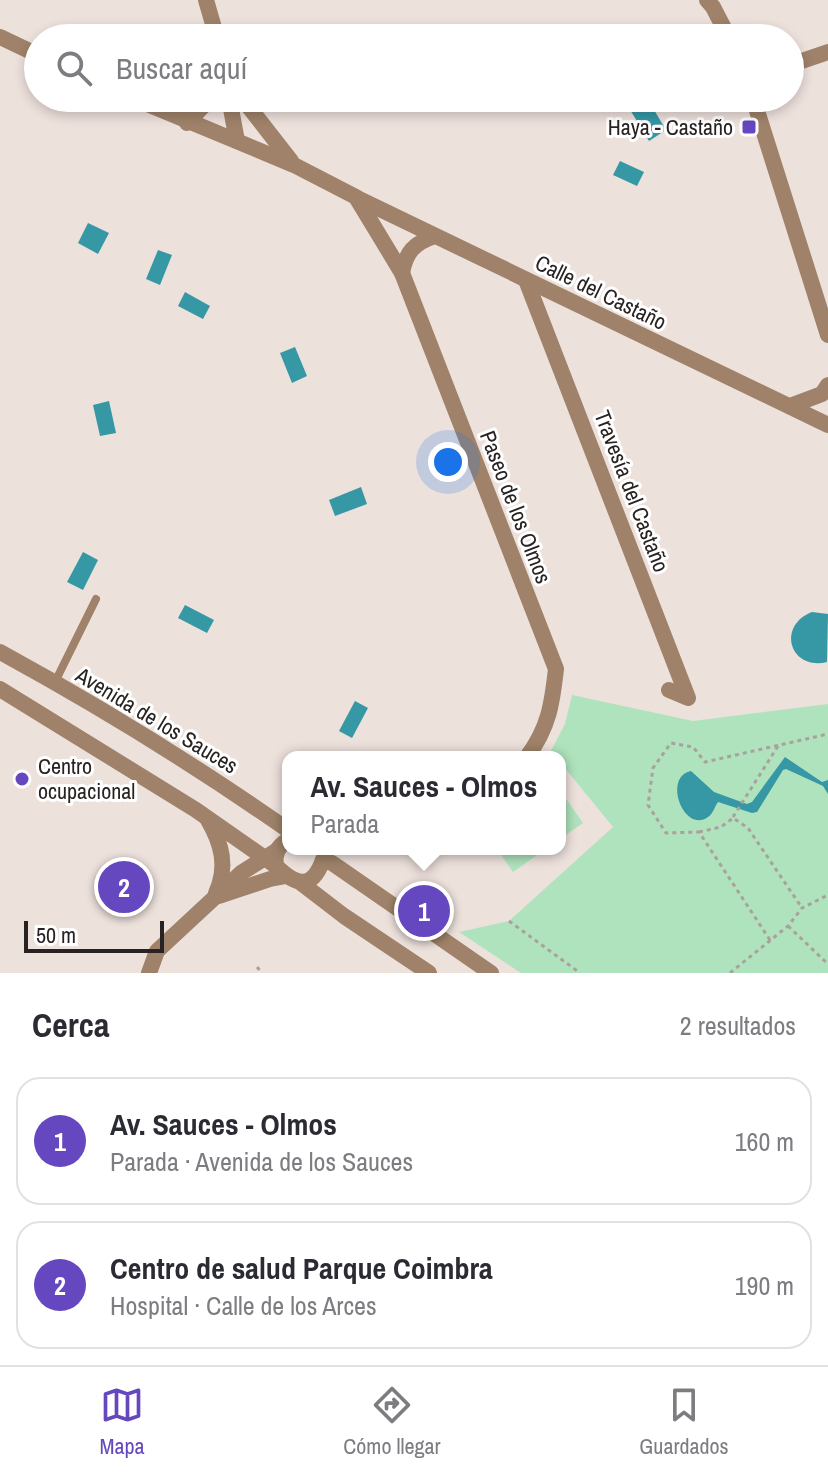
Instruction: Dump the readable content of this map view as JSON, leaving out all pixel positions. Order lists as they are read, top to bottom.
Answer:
{
  "streets": {
    "street": [
      "Calle del Castaño",
      "Travesía del Castaño",
      "Paseo de los Olmos",
      "Avenida de los Sauces"
    ]
  },
  "crossings": [
    ["Calle del Castaño", "Travesía del Castaño"],
    ["Calle del Castaño", "Paseo de los Olmos"]
  ],
  "places": {
    "transit": ["Haya - Castaño"],
    "other": ["Centro ocupacional"]
  },
  "scale_bar": "50 m",
  "page": {
    "search": "Buscar aquí",
    "popup": ["Av. Sauces - Olmos", "Parada"],
    "pins": ["2", "1"],
    "scale": "50 m",
    "heading": ["Cerca", "2 resultados"],
    "list": [
      {
        "mark": "1",
        "name": "Av. Sauces - Olmos",
        "note": "Parada · Avenida de los Sauces",
        "value": "160 m"
      },
      {
        "mark": "2",
        "name": "Centro de salud Parque Coimbra",
        "note": "Hospital · Calle de los Arces",
        "value": "190 m"
      }
    ],
    "nav": ["Mapa", "Cómo llegar", "Guardados"]
  }
}
